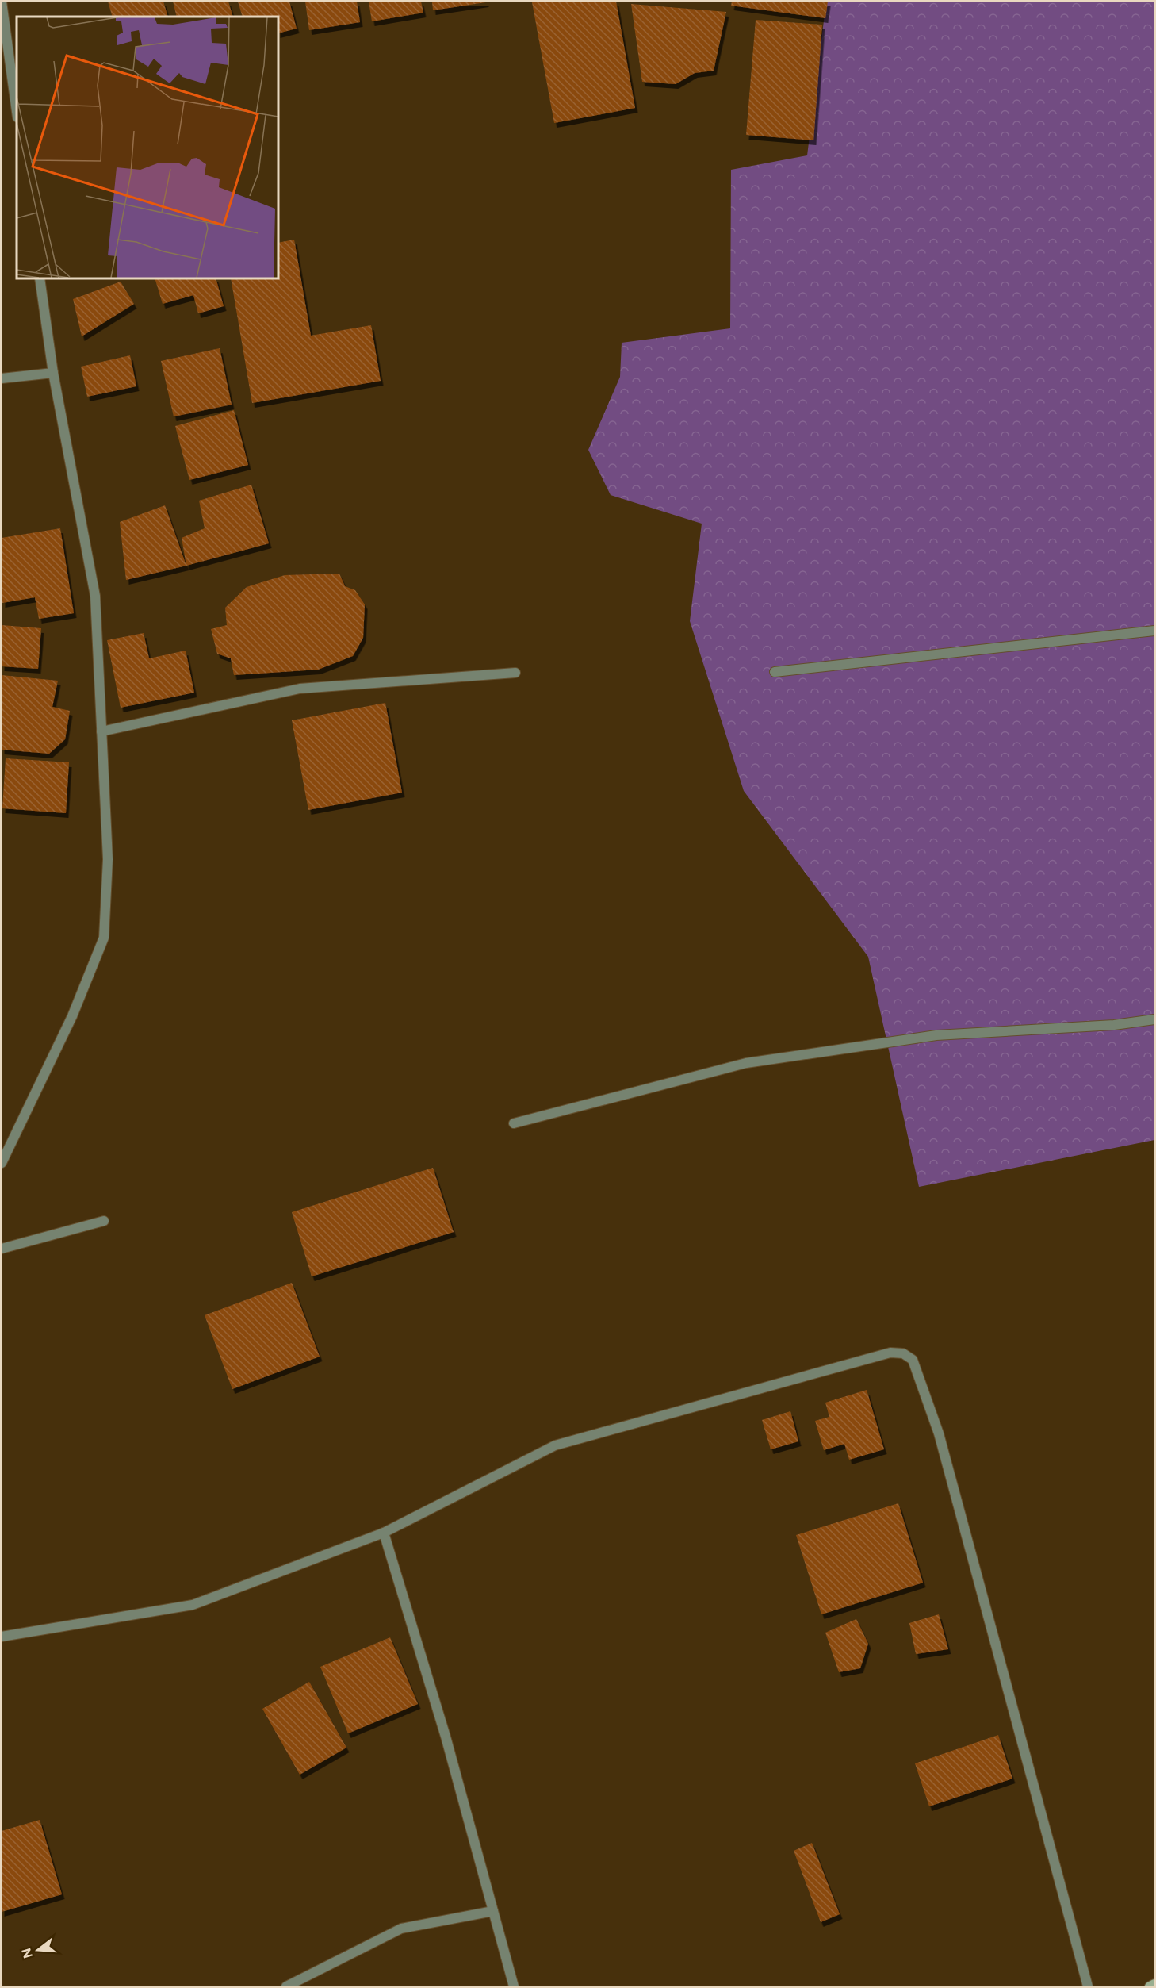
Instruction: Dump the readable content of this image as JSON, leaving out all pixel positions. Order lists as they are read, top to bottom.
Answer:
{
  "north": "left"
}
